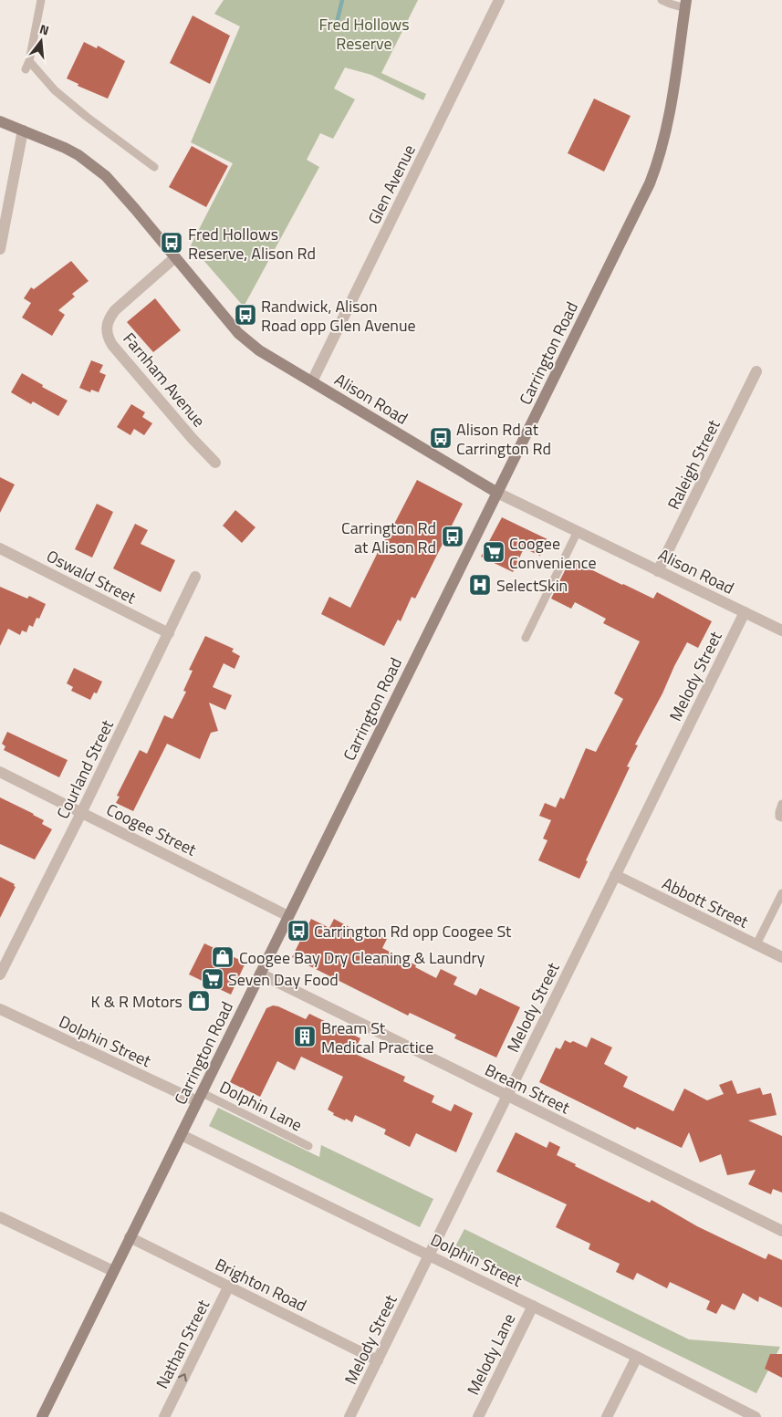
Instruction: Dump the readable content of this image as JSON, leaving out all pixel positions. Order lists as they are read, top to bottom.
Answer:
{
  "streets": {
    "main road": ["Carrington Road", "Alison Road"],
    "street": [
      "Glen Avenue",
      "Farnham Avenue",
      "Raleigh Street",
      "Oswald Street",
      "Melody Street",
      "Courland Street",
      "Coogee Street",
      "Abbott Street",
      "Dolphin Street",
      "Bream Street",
      "Brighton Road",
      "Nathan Street",
      "Melody Lane"
    ],
    "lane": ["Dolphin Lane"]
  },
  "crossings": [
    ["Glen Avenue", "Alison Road"],
    ["Carrington Road", "Alison Road"],
    ["Carrington Road", "Coogee Street"],
    ["Carrington Road", "Dolphin Street"],
    ["Carrington Road", "Bream Street"],
    ["Carrington Road", "Dolphin Lane"],
    ["Carrington Road", "Brighton Road"],
    ["Farnham Avenue", "Alison Road"],
    ["Alison Road", "Raleigh Street"],
    ["Alison Road", "Melody Street"],
    ["Oswald Street", "Courland Street"],
    ["Melody Street", "Abbott Street"],
    ["Melody Street", "Dolphin Street"],
    ["Melody Street", "Bream Street"],
    ["Melody Street", "Brighton Road"],
    ["Courland Street", "Coogee Street"],
    ["Dolphin Street", "Dolphin Lane"],
    ["Dolphin Street", "Melody Lane"],
    ["Brighton Road", "Nathan Street"]
  ],
  "one_way": ["Nathan Street"],
  "parks": ["Fred Hollows Reserve"],
  "places": {
    "bus stop": [
      "Fred Hollows Reserve, Alison Rd",
      "Randwick, Alison Road opp Glen Avenue",
      "Alison Rd at Carrington Rd",
      "Carrington Rd at Alison Rd",
      "Carrington Rd opp Coogee St"
    ],
    "supermarket": ["Coogee Convenience", "Seven Day Food"],
    "hospital": ["SelectSkin"],
    "shop": ["Coogee Bay Dry Cleaning & Laundry", "K & R Motors"],
    "building": ["Bream St Medical Practice"]
  },
  "north": "top"
}
